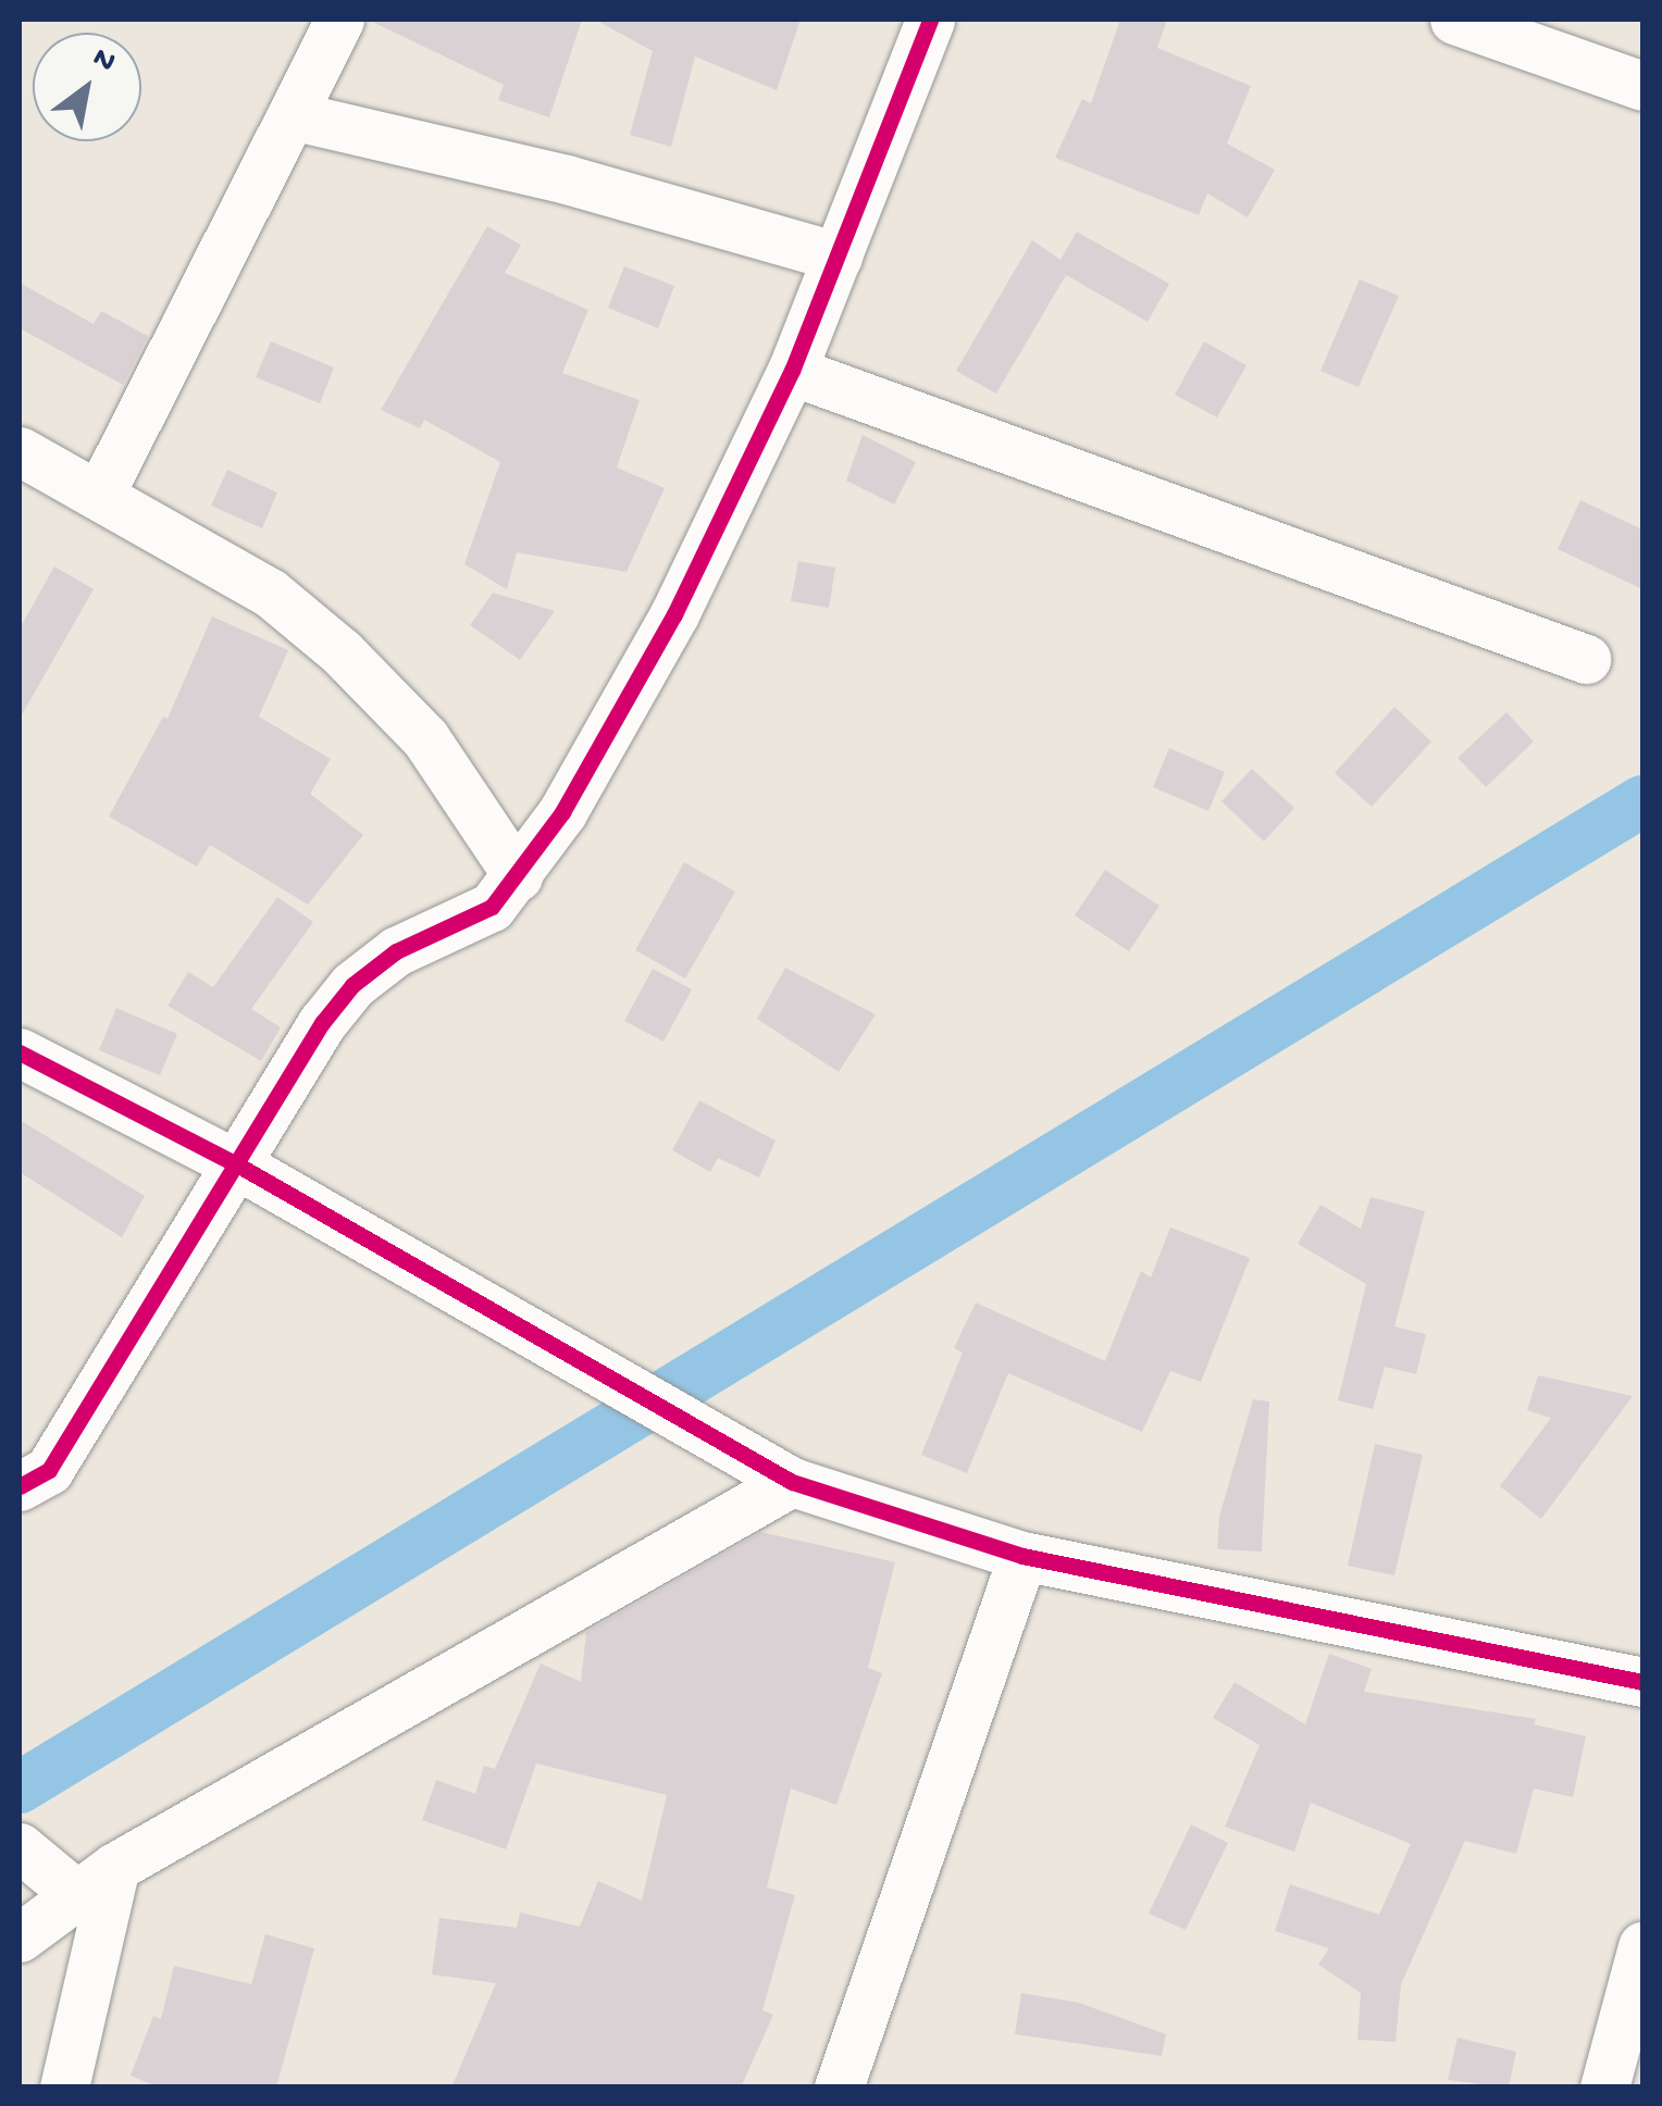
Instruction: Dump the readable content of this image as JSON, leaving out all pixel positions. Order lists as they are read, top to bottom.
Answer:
{
  "north": "top right"
}
